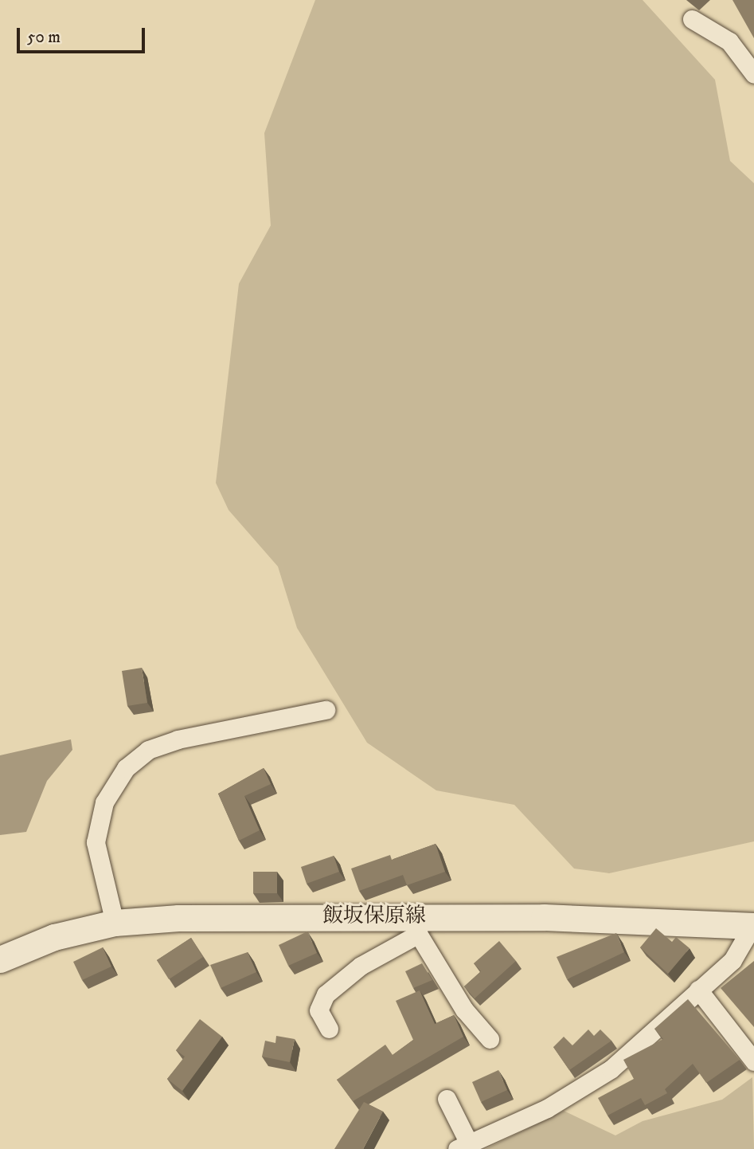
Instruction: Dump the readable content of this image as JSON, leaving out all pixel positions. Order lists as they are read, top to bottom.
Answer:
{
  "streets": {
    "main road": ["飯坂保原線"]
  },
  "scale_bar": "50 m"
}
